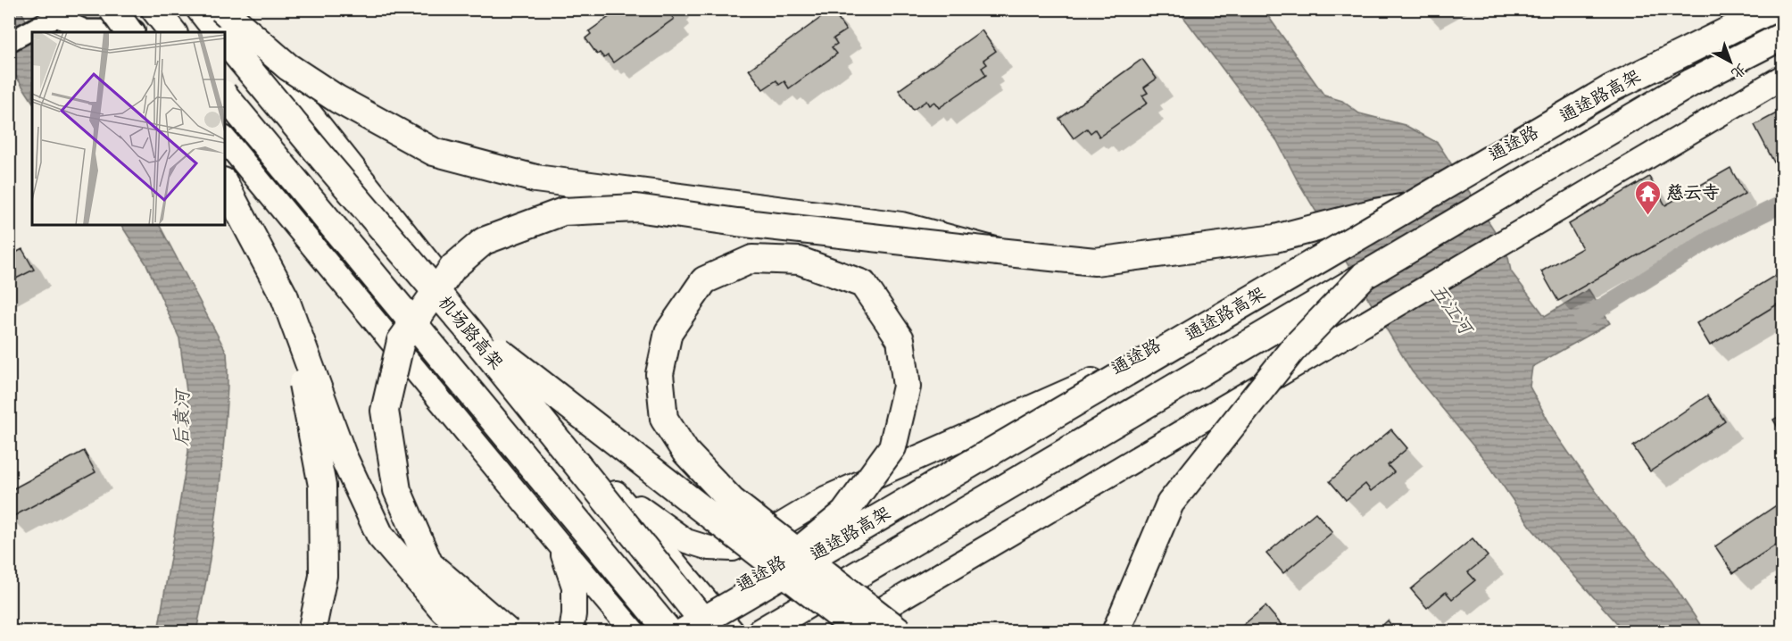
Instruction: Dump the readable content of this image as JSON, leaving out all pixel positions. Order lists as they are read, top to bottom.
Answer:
{
  "streets": {
    "highway": ["通途路高架", "机场路高架"],
    "main road": ["通途路"]
  },
  "crossings": [
    ["通途路高架", "通途路"]
  ],
  "water": ["五江河", "后袁河"],
  "places": {
    "temple": ["慈云寺"]
  },
  "north": "bottom right"
}
